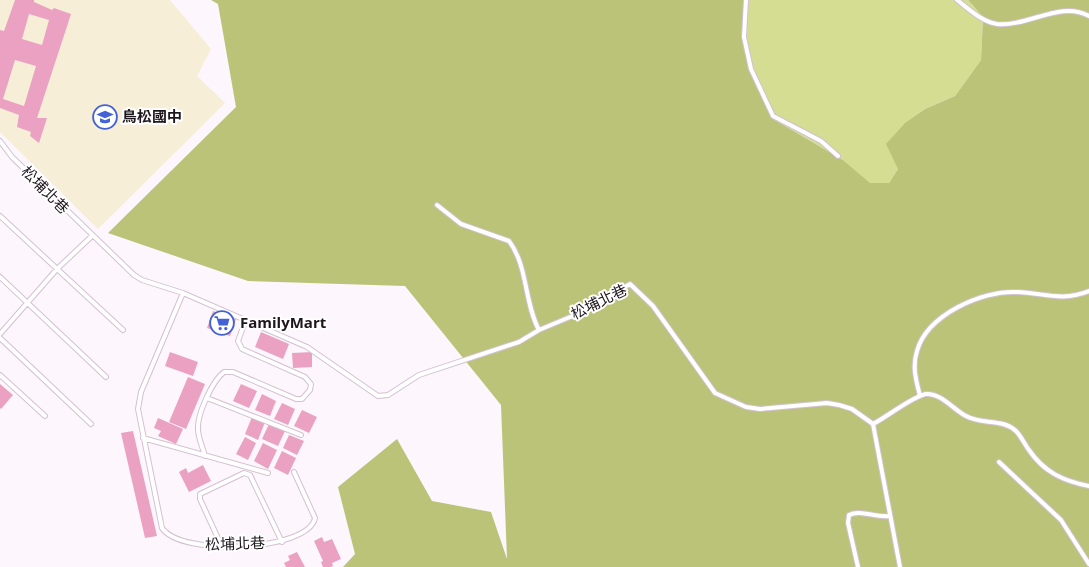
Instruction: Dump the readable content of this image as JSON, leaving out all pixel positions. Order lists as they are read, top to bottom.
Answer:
{
  "streets": {
    "lane": ["松埔北巷"]
  },
  "places": {
    "school or university": ["鳥松國中"],
    "supermarket": ["FamilyMart"]
  }
}
